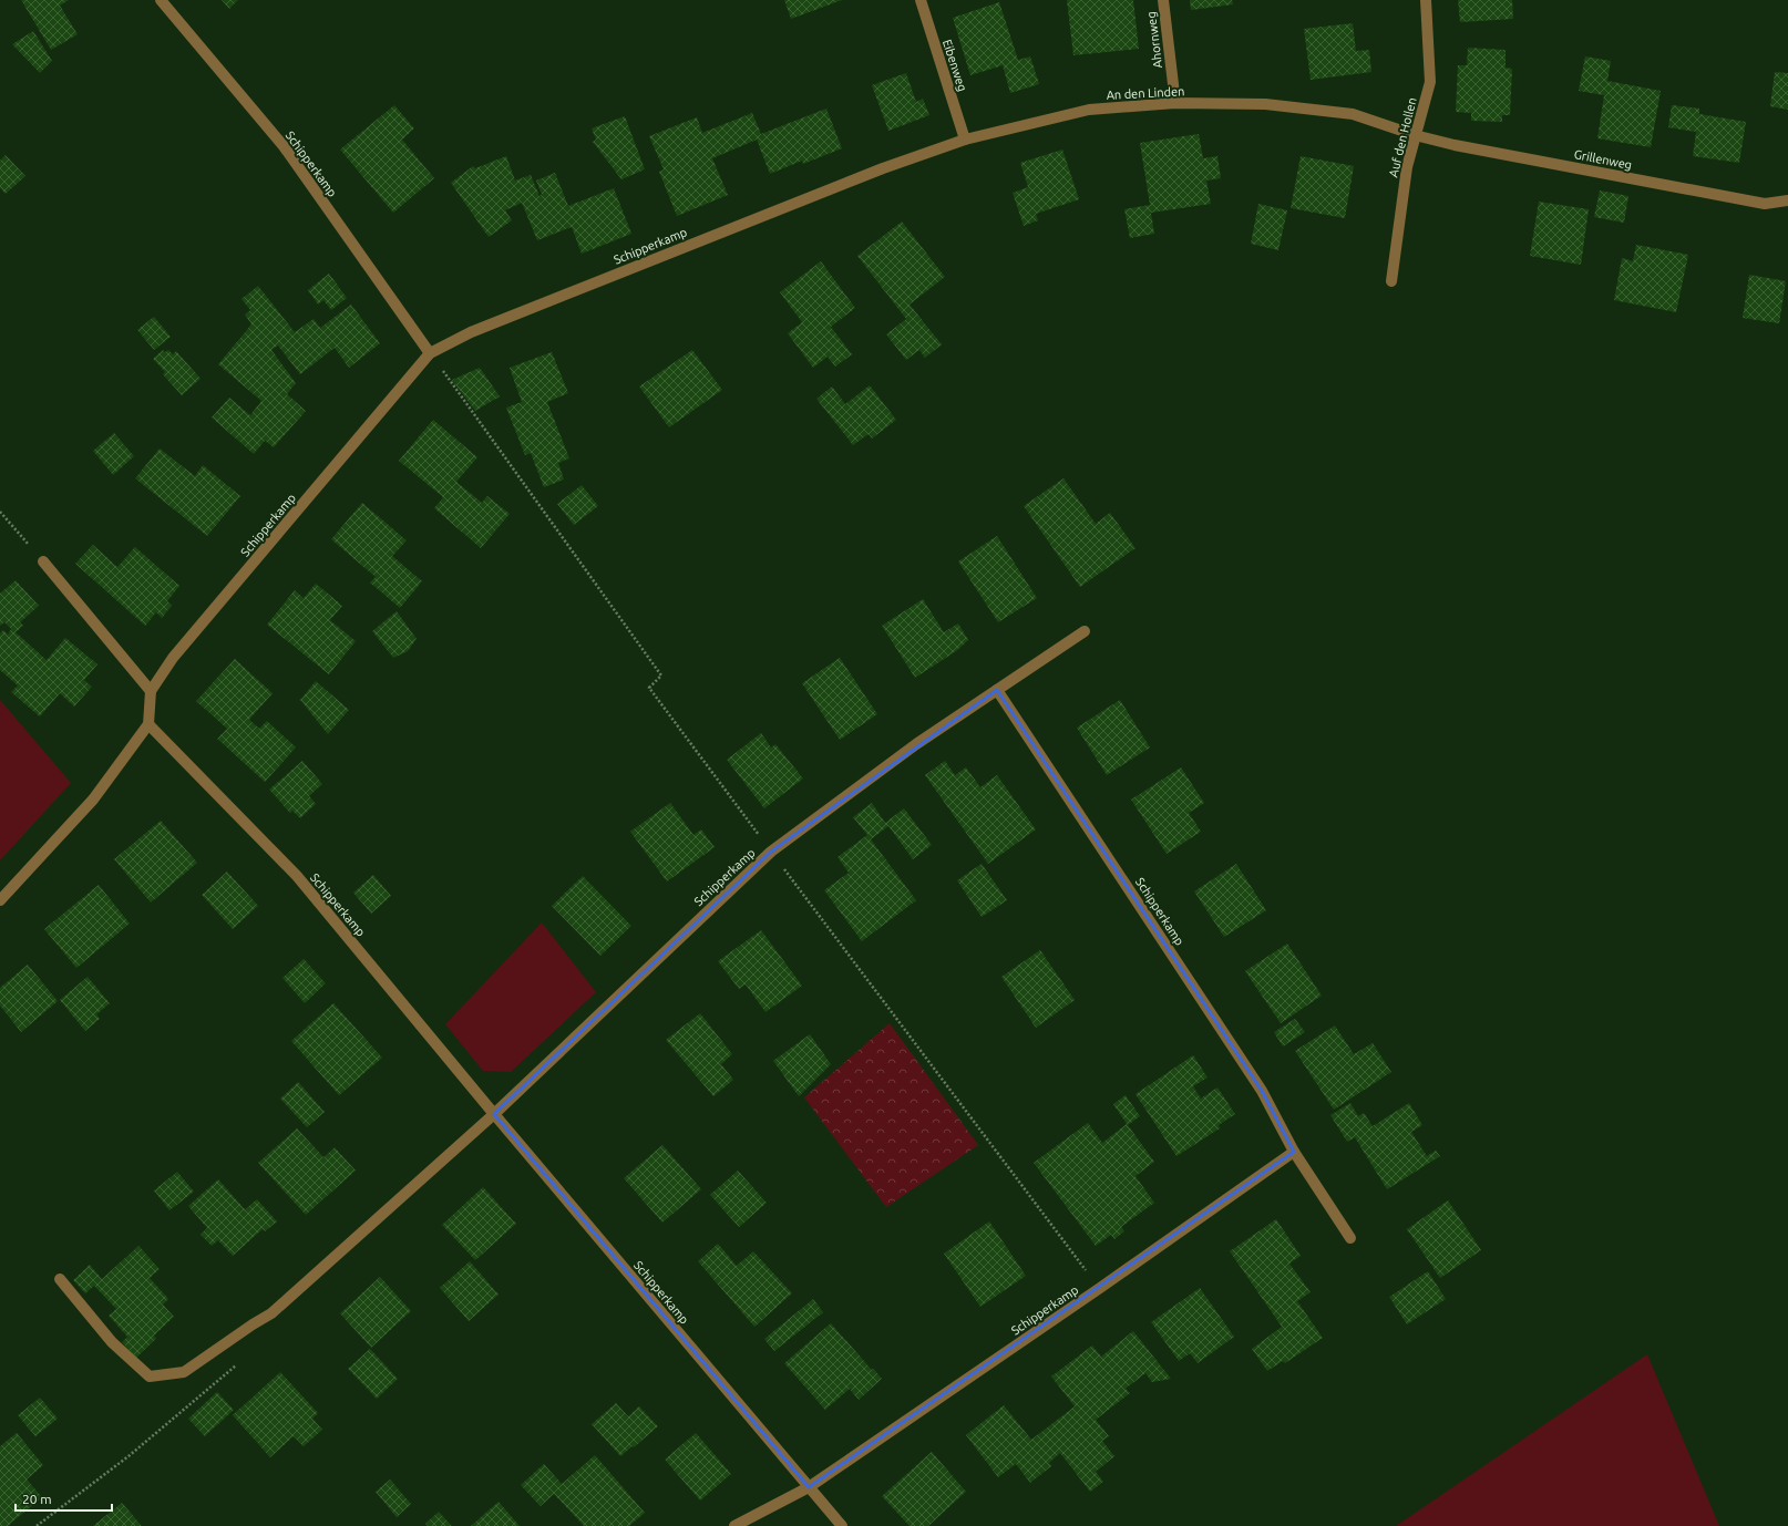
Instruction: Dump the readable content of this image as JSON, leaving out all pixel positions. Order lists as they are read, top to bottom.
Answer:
{
  "streets": {
    "street": [
      "Ahornweg",
      "Eibenweg",
      "An den Linden",
      "Auf den Hollen",
      "Grillenweg",
      "Schipperkamp"
    ]
  },
  "crossings": [
    ["Ahornweg", "An den Linden"],
    ["Eibenweg", "An den Linden"],
    ["An den Linden", "Auf den Hollen"],
    ["An den Linden", "Grillenweg"],
    ["An den Linden", "Schipperkamp"],
    ["Auf den Hollen", "Grillenweg"]
  ],
  "scale_bar": "20 m"
}
